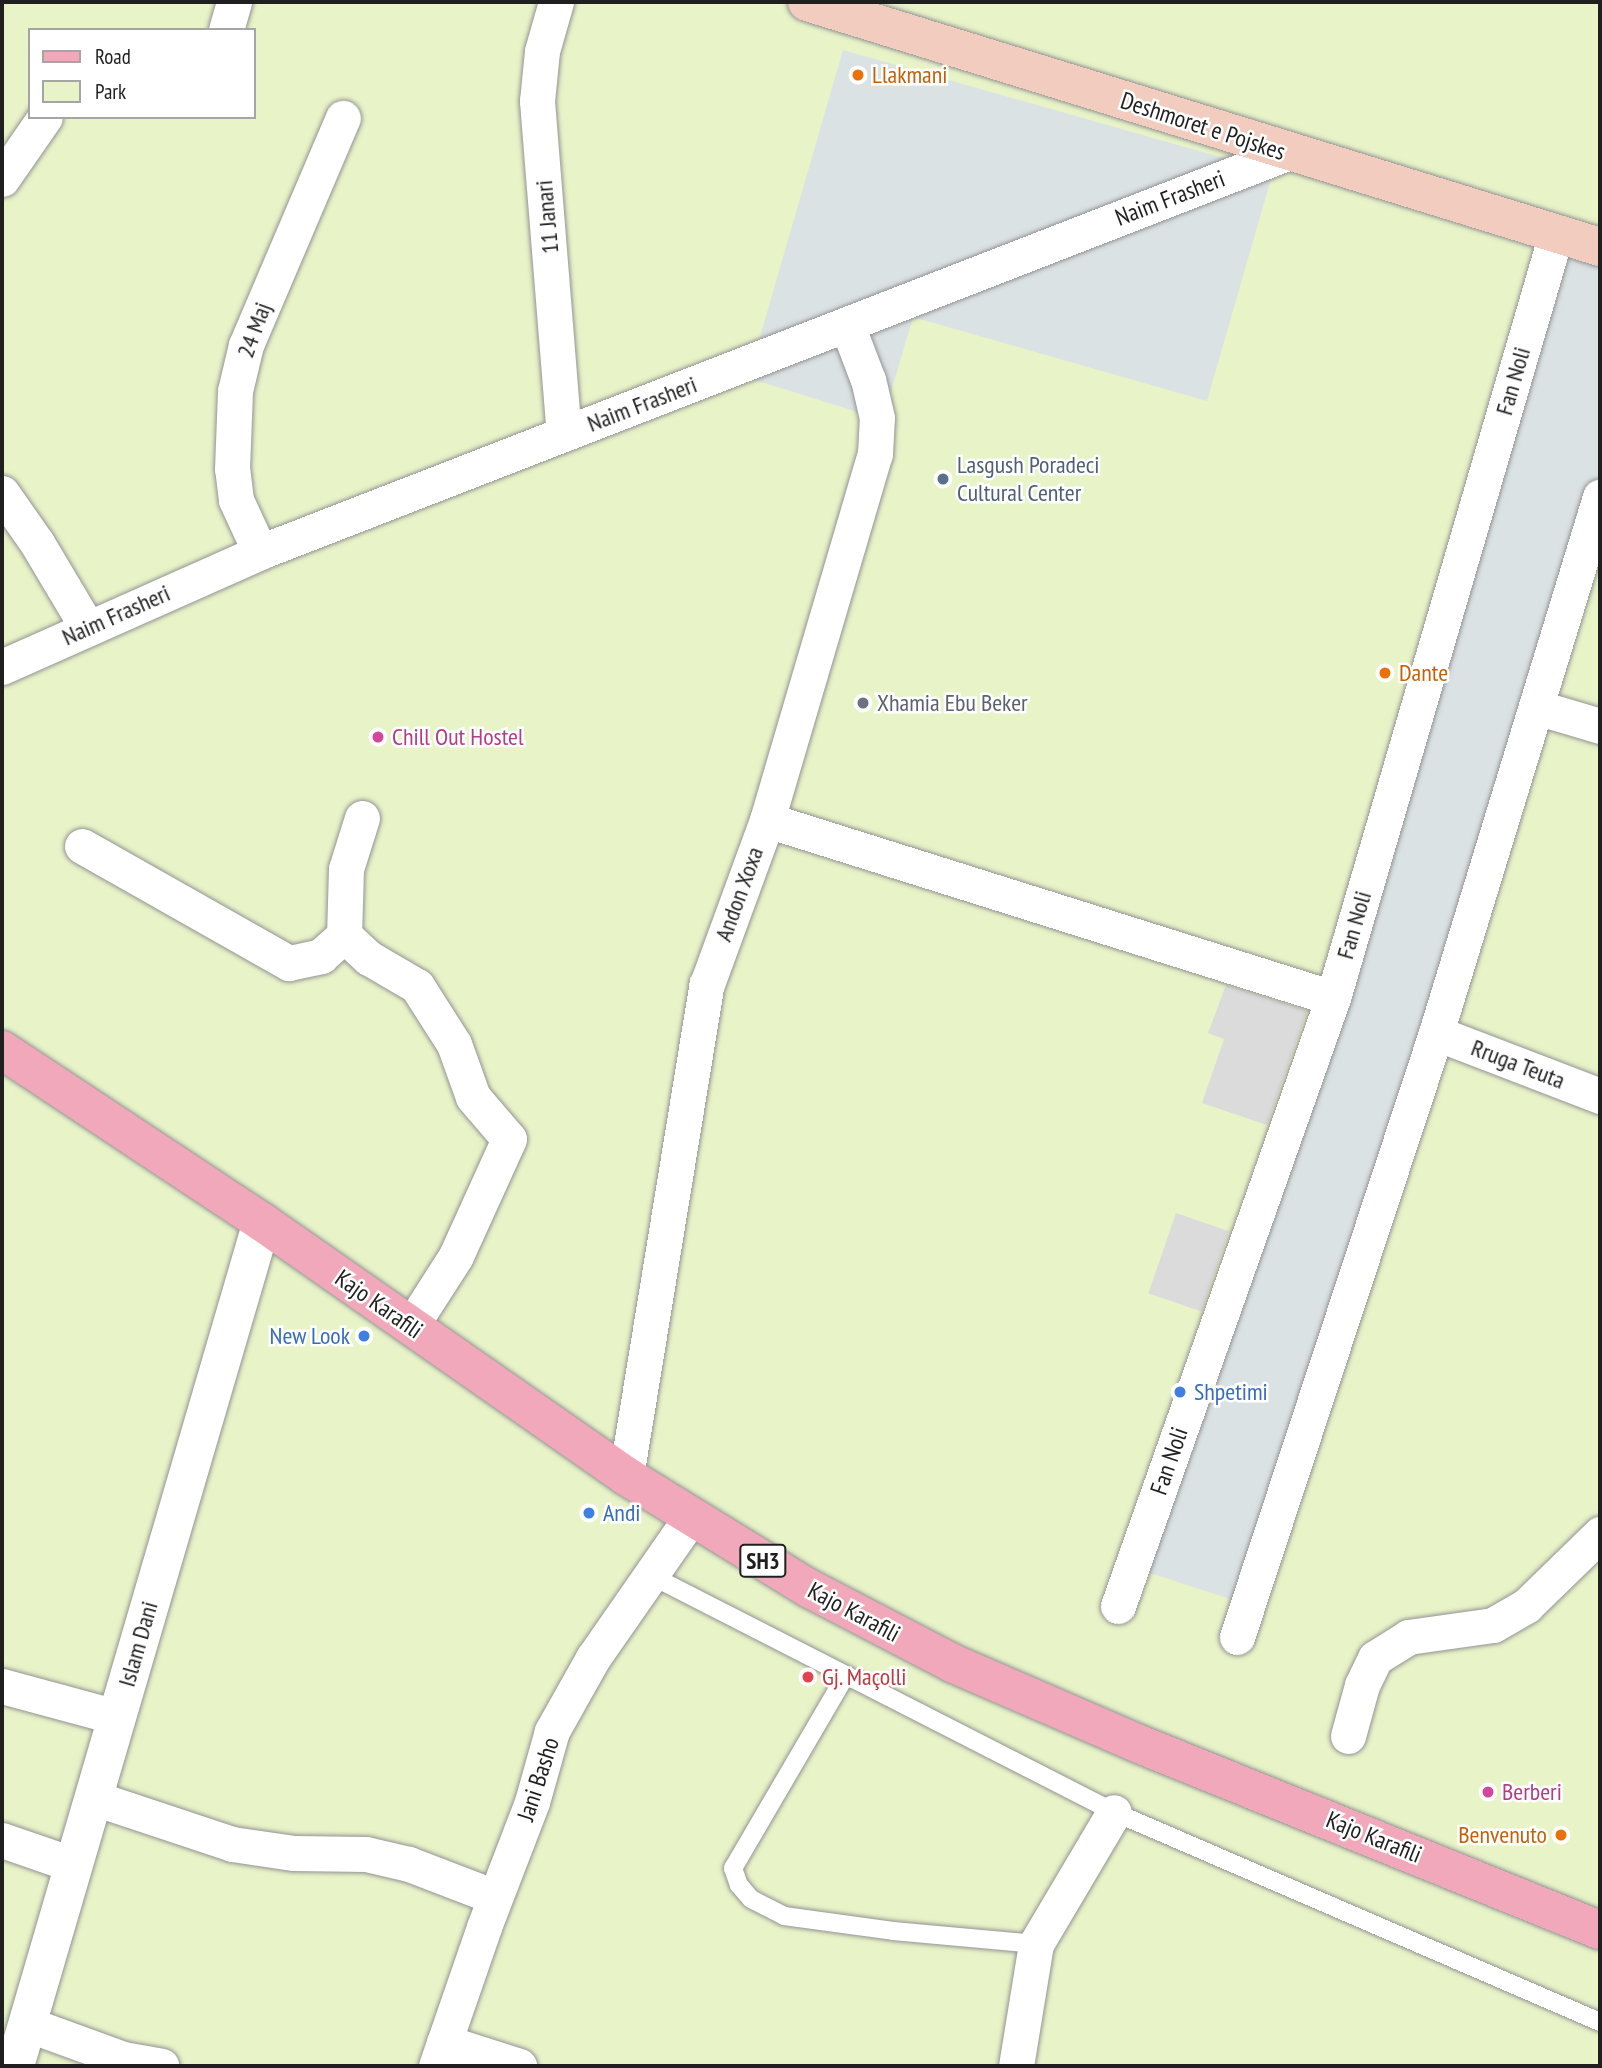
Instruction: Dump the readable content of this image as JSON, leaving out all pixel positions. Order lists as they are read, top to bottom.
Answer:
{
  "streets": {
    "main road": ["Deshmoret e Pojskes", "Kajo Karafili", "SH3"],
    "street": [
      "Naim Frasheri",
      "11 Janari",
      "24 Maj",
      "Fan Noli",
      "Andon Xoxa",
      "Rruga Teuta",
      "Islam Dani",
      "Jani Basho"
    ]
  },
  "crossings": [
    ["Deshmoret e Pojskes", "Naim Frasheri"],
    ["Deshmoret e Pojskes", "Fan Noli"],
    ["Naim Frasheri", "11 Janari"],
    ["Naim Frasheri", "24 Maj"],
    ["Naim Frasheri", "Andon Xoxa"],
    ["Andon Xoxa", "Kajo Karafili"],
    ["Kajo Karafili", "Islam Dani"],
    ["Kajo Karafili", "Jani Basho"]
  ],
  "places": [
    "Llakmani",
    "Lasgush Poradeci Cultural Center",
    "Dante",
    "Xhamia Ebu Beker",
    "Chill Out Hostel",
    "New Look",
    "Shpetimi",
    "Andi",
    "Gj. Maçolli",
    "Berberi",
    "Benvenuto"
  ],
  "legend": ["Road", "Park"]
}
